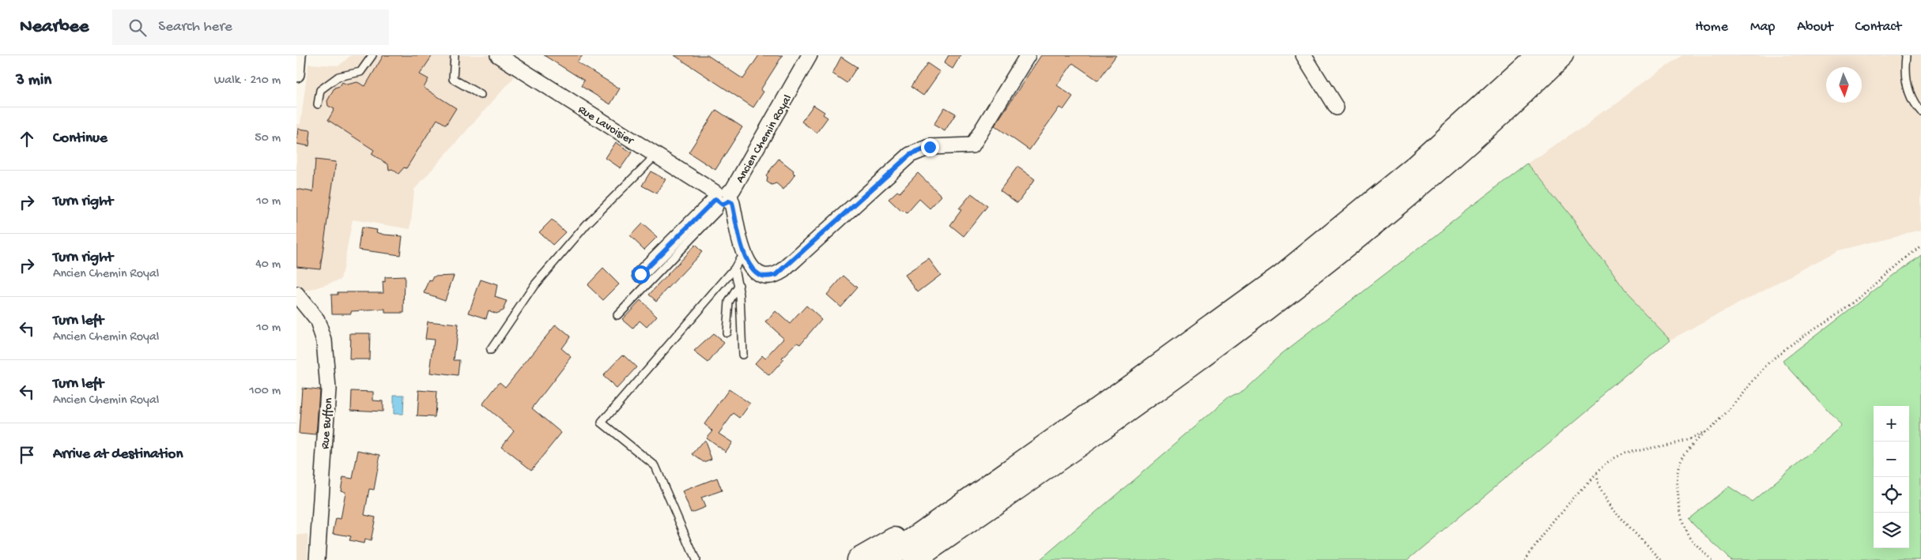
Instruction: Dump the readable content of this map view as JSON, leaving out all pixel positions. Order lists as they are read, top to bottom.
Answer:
{
  "streets": {
    "street": ["Rue Lavoisier", "Ancien Chemin Royal", "Rue Buffon"]
  },
  "crossings": [
    ["Rue Lavoisier", "Ancien Chemin Royal"]
  ],
  "north": "bottom",
  "page": {
    "header": "Nearbee",
    "search": "Search here",
    "nav": [
      "Home",
      "Map",
      "About",
      "Contact"
    ],
    "heading": ["3 min", "Walk · 210 m"],
    "list": [
      ["Continue", "50 m"],
      ["Turn right", "10 m"],
      ["Turn right", "Ancien Chemin Royal", "40 m"],
      ["Turn left", "Ancien Chemin Royal", "10 m"],
      ["Turn left", "Ancien Chemin Royal", "100 m"],
      "Arrive at destination"
    ],
    "map_buttons": ["+", "−"]
  }
}
